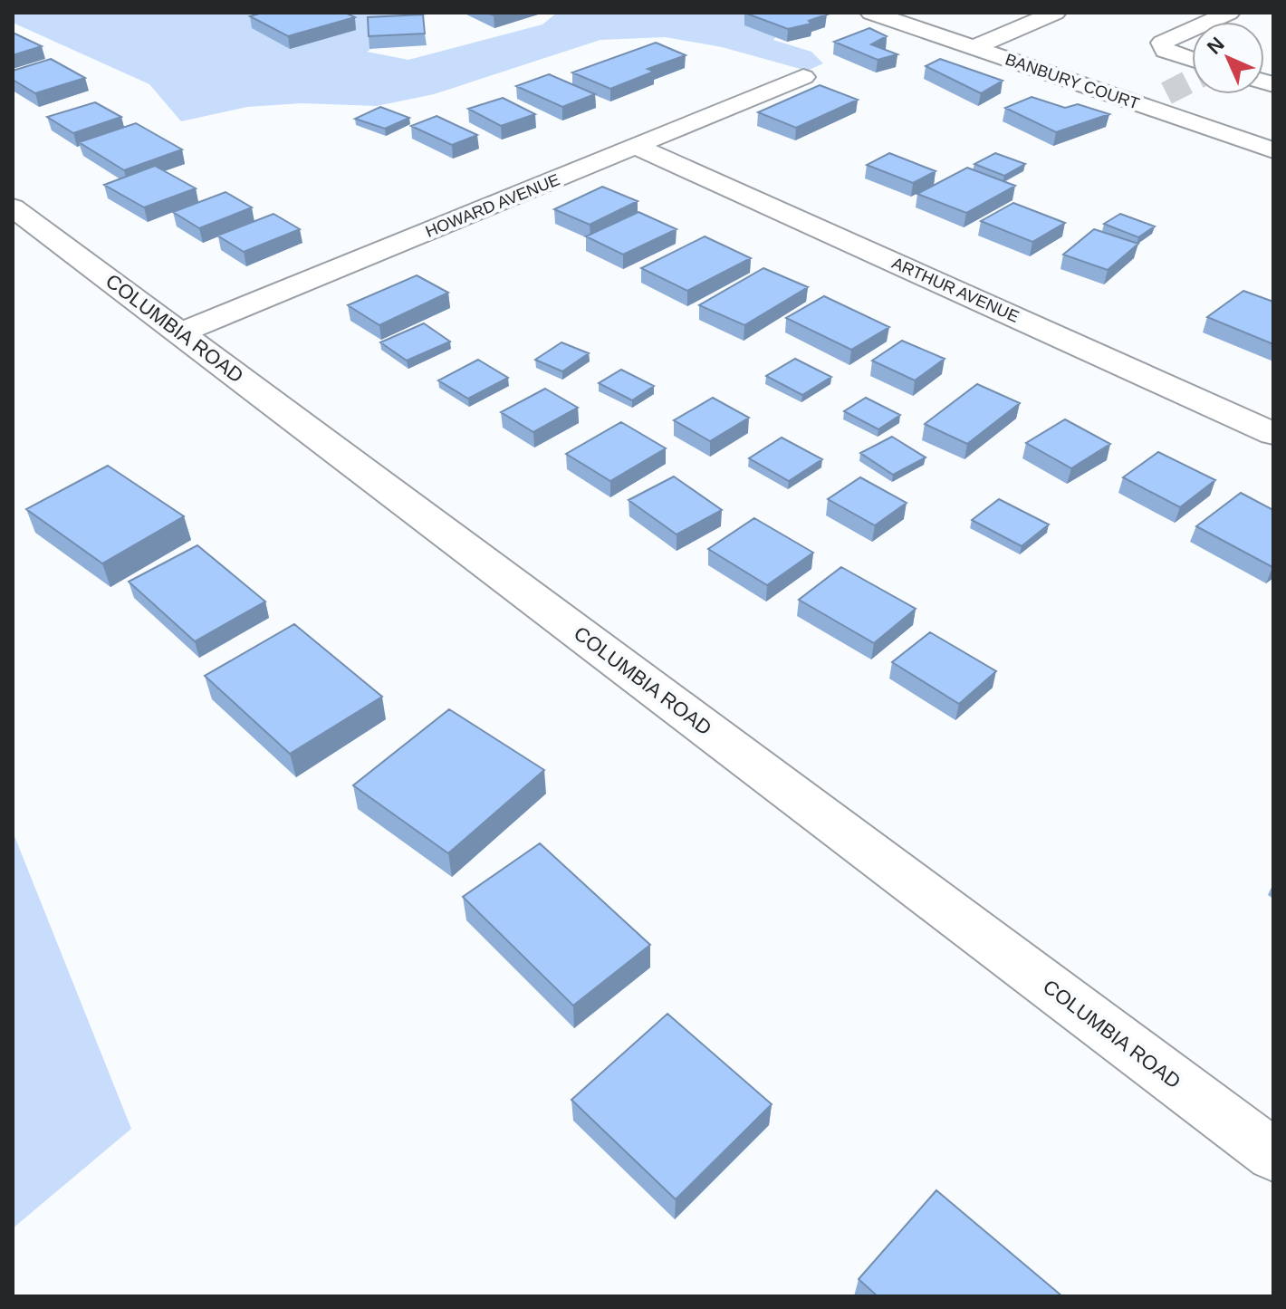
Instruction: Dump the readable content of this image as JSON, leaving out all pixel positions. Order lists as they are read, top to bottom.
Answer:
{
  "streets": {
    "street": [
      "BANBURY COURT",
      "HOWARD AVENUE",
      "ARTHUR AVENUE",
      "COLUMBIA ROAD"
    ]
  },
  "crossings": [
    ["HOWARD AVENUE", "ARTHUR AVENUE"],
    ["HOWARD AVENUE", "COLUMBIA ROAD"]
  ],
  "north": "top left"
}
